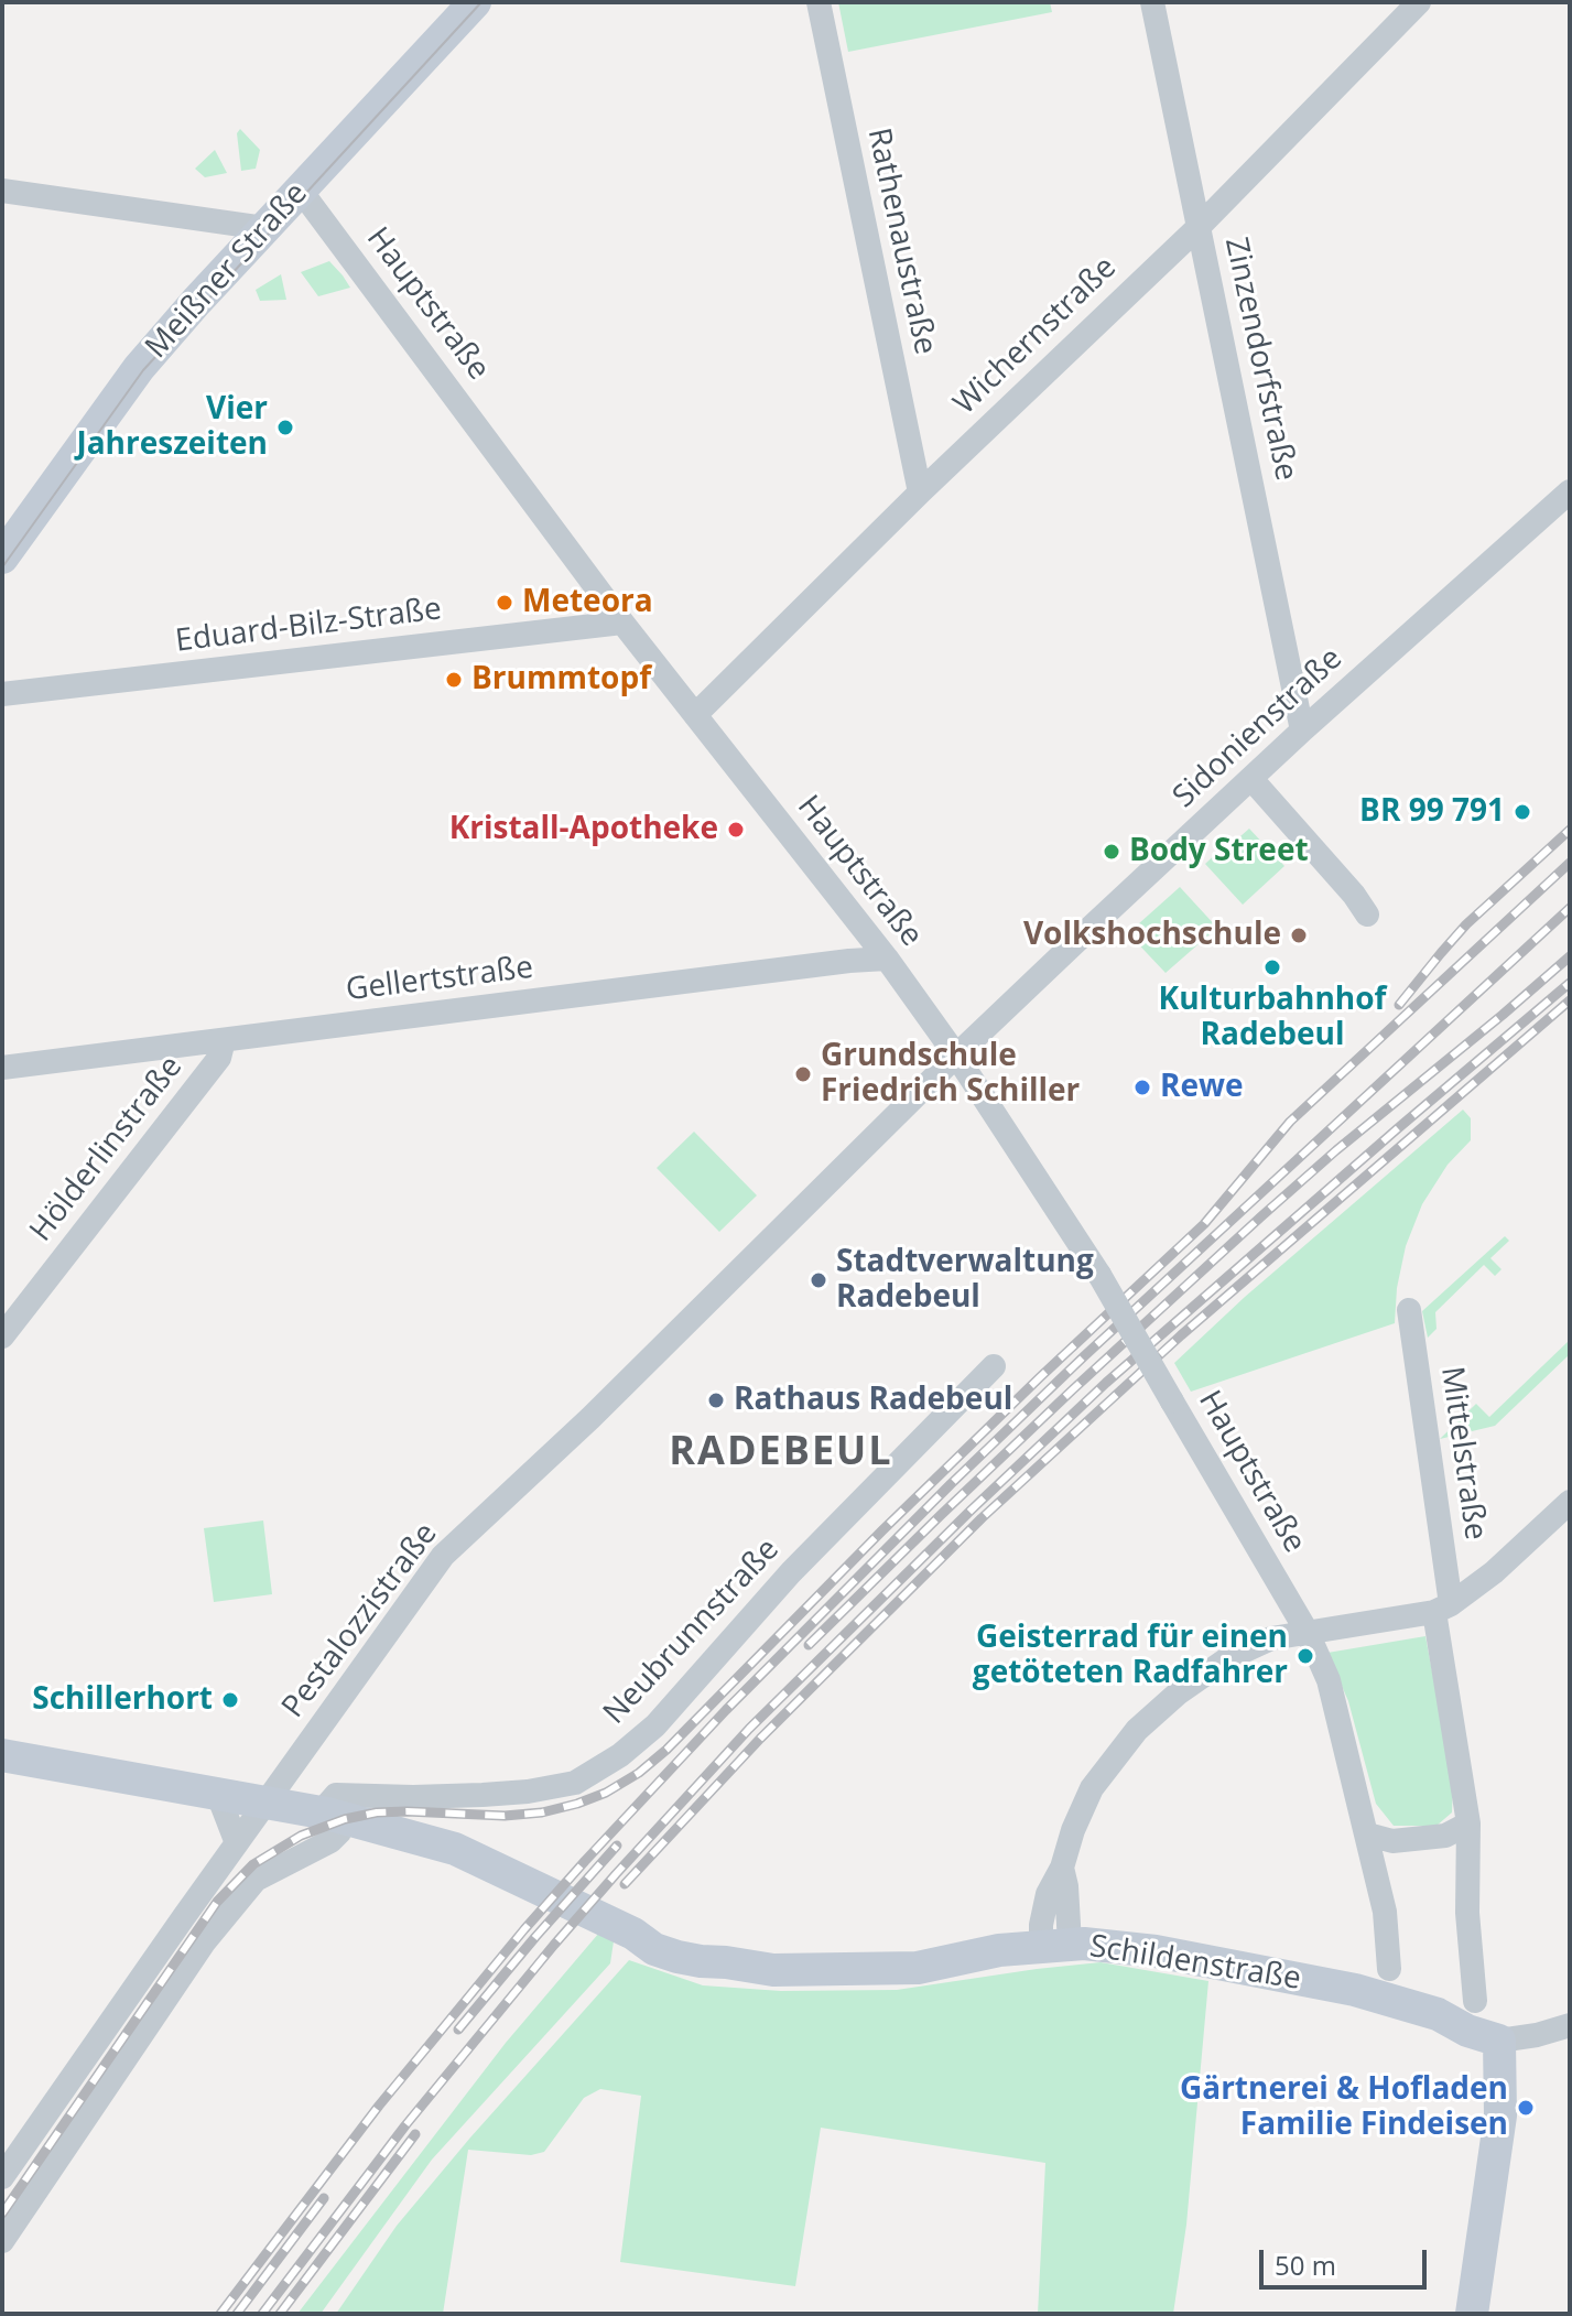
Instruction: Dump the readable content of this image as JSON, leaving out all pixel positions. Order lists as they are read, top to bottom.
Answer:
{
  "streets": {
    "street": [
      "Rathenaustraße",
      "Meißner Straße",
      "Hauptstraße",
      "Wichernstraße",
      "Zinzendorfstraße",
      "Eduard-Bilz-Straße",
      "Sidonienstraße",
      "Gellertstraße",
      "Hölderlinstraße",
      "Mittelstraße",
      "Pestalozzistraße",
      "Neubrunnstraße",
      "Schildenstraße"
    ]
  },
  "crossings": [
    ["Rathenaustraße", "Wichernstraße"],
    ["Meißner Straße", "Hauptstraße"],
    ["Hauptstraße", "Wichernstraße"],
    ["Hauptstraße", "Eduard-Bilz-Straße"],
    ["Hauptstraße", "Sidonienstraße"],
    ["Hauptstraße", "Gellertstraße"],
    ["Hauptstraße", "Pestalozzistraße"],
    ["Wichernstraße", "Zinzendorfstraße"],
    ["Zinzendorfstraße", "Sidonienstraße"],
    ["Sidonienstraße", "Pestalozzistraße"],
    ["Gellertstraße", "Hölderlinstraße"],
    ["Pestalozzistraße", "Schildenstraße"],
    ["Neubrunnstraße", "Schildenstraße"]
  ],
  "districts": ["RADEBEUL"],
  "places": [
    "Vier Jahreszeiten",
    "Meteora",
    "Brummtopf",
    "BR 99 791",
    "Kristall-Apotheke",
    "Body Street",
    "Volkshochschule",
    "Kulturbahnhof Radebeul",
    "Grundschule Friedrich Schiller",
    "Rewe",
    "Stadtverwaltung Radebeul",
    "Rathaus Radebeul",
    "Geisterrad für einen getöteten Radfahrer",
    "Schillerhort",
    "Gärtnerei & Hofladen Familie Findeisen"
  ],
  "scale_bar": "50 m"
}
